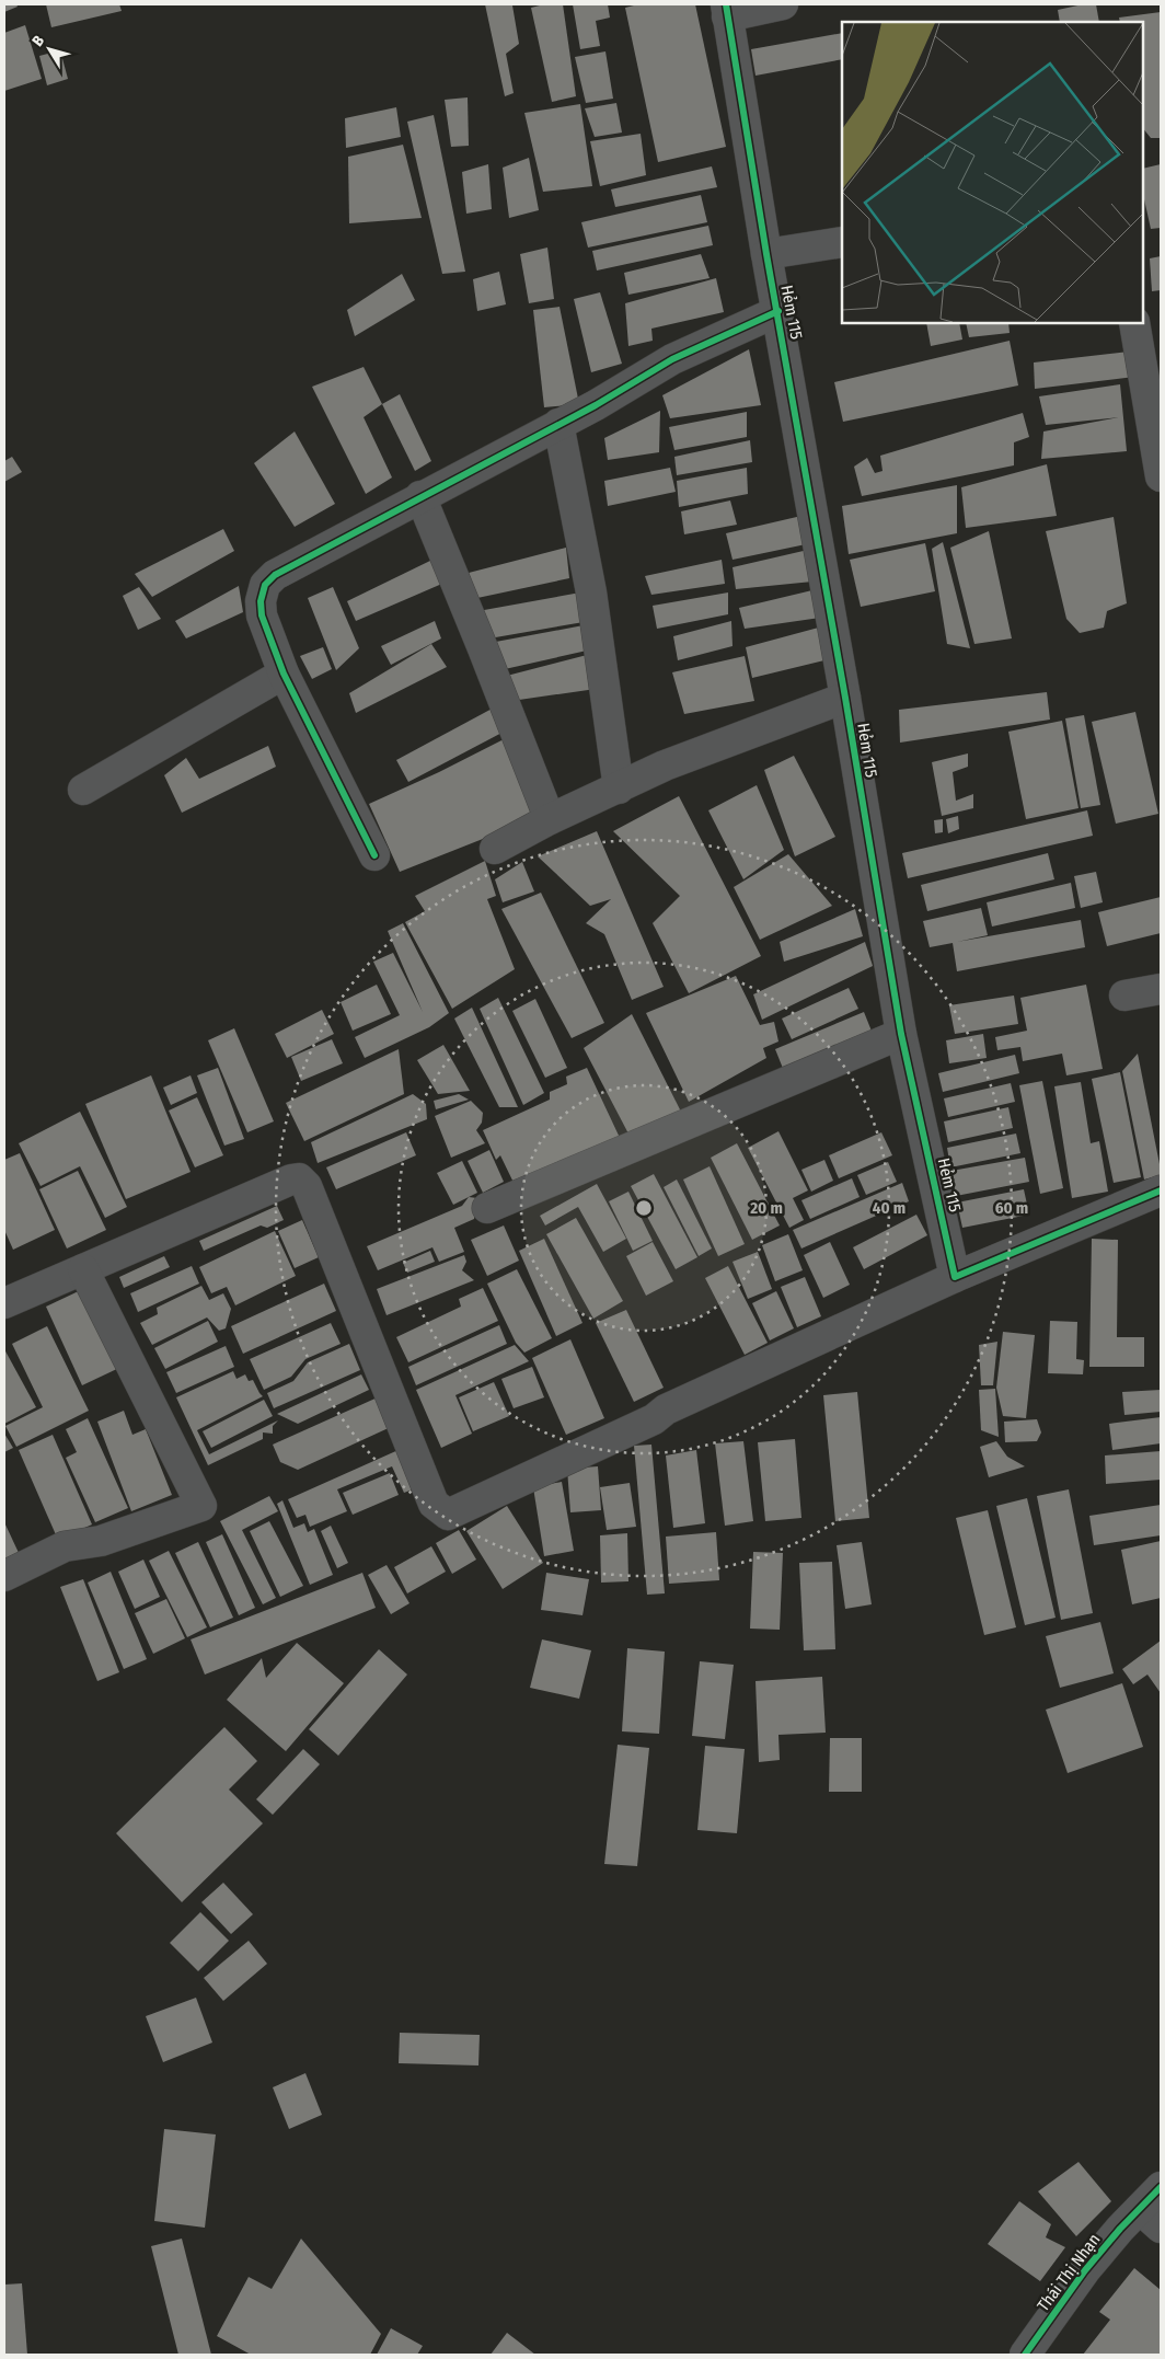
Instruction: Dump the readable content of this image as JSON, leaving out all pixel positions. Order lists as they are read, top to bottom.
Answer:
{
  "streets": {
    "street": ["Hẻm 115", "Thái Thị Nhạn"]
  },
  "north": "top left",
  "rings": ["20 m", "40 m", "60 m"]
}
